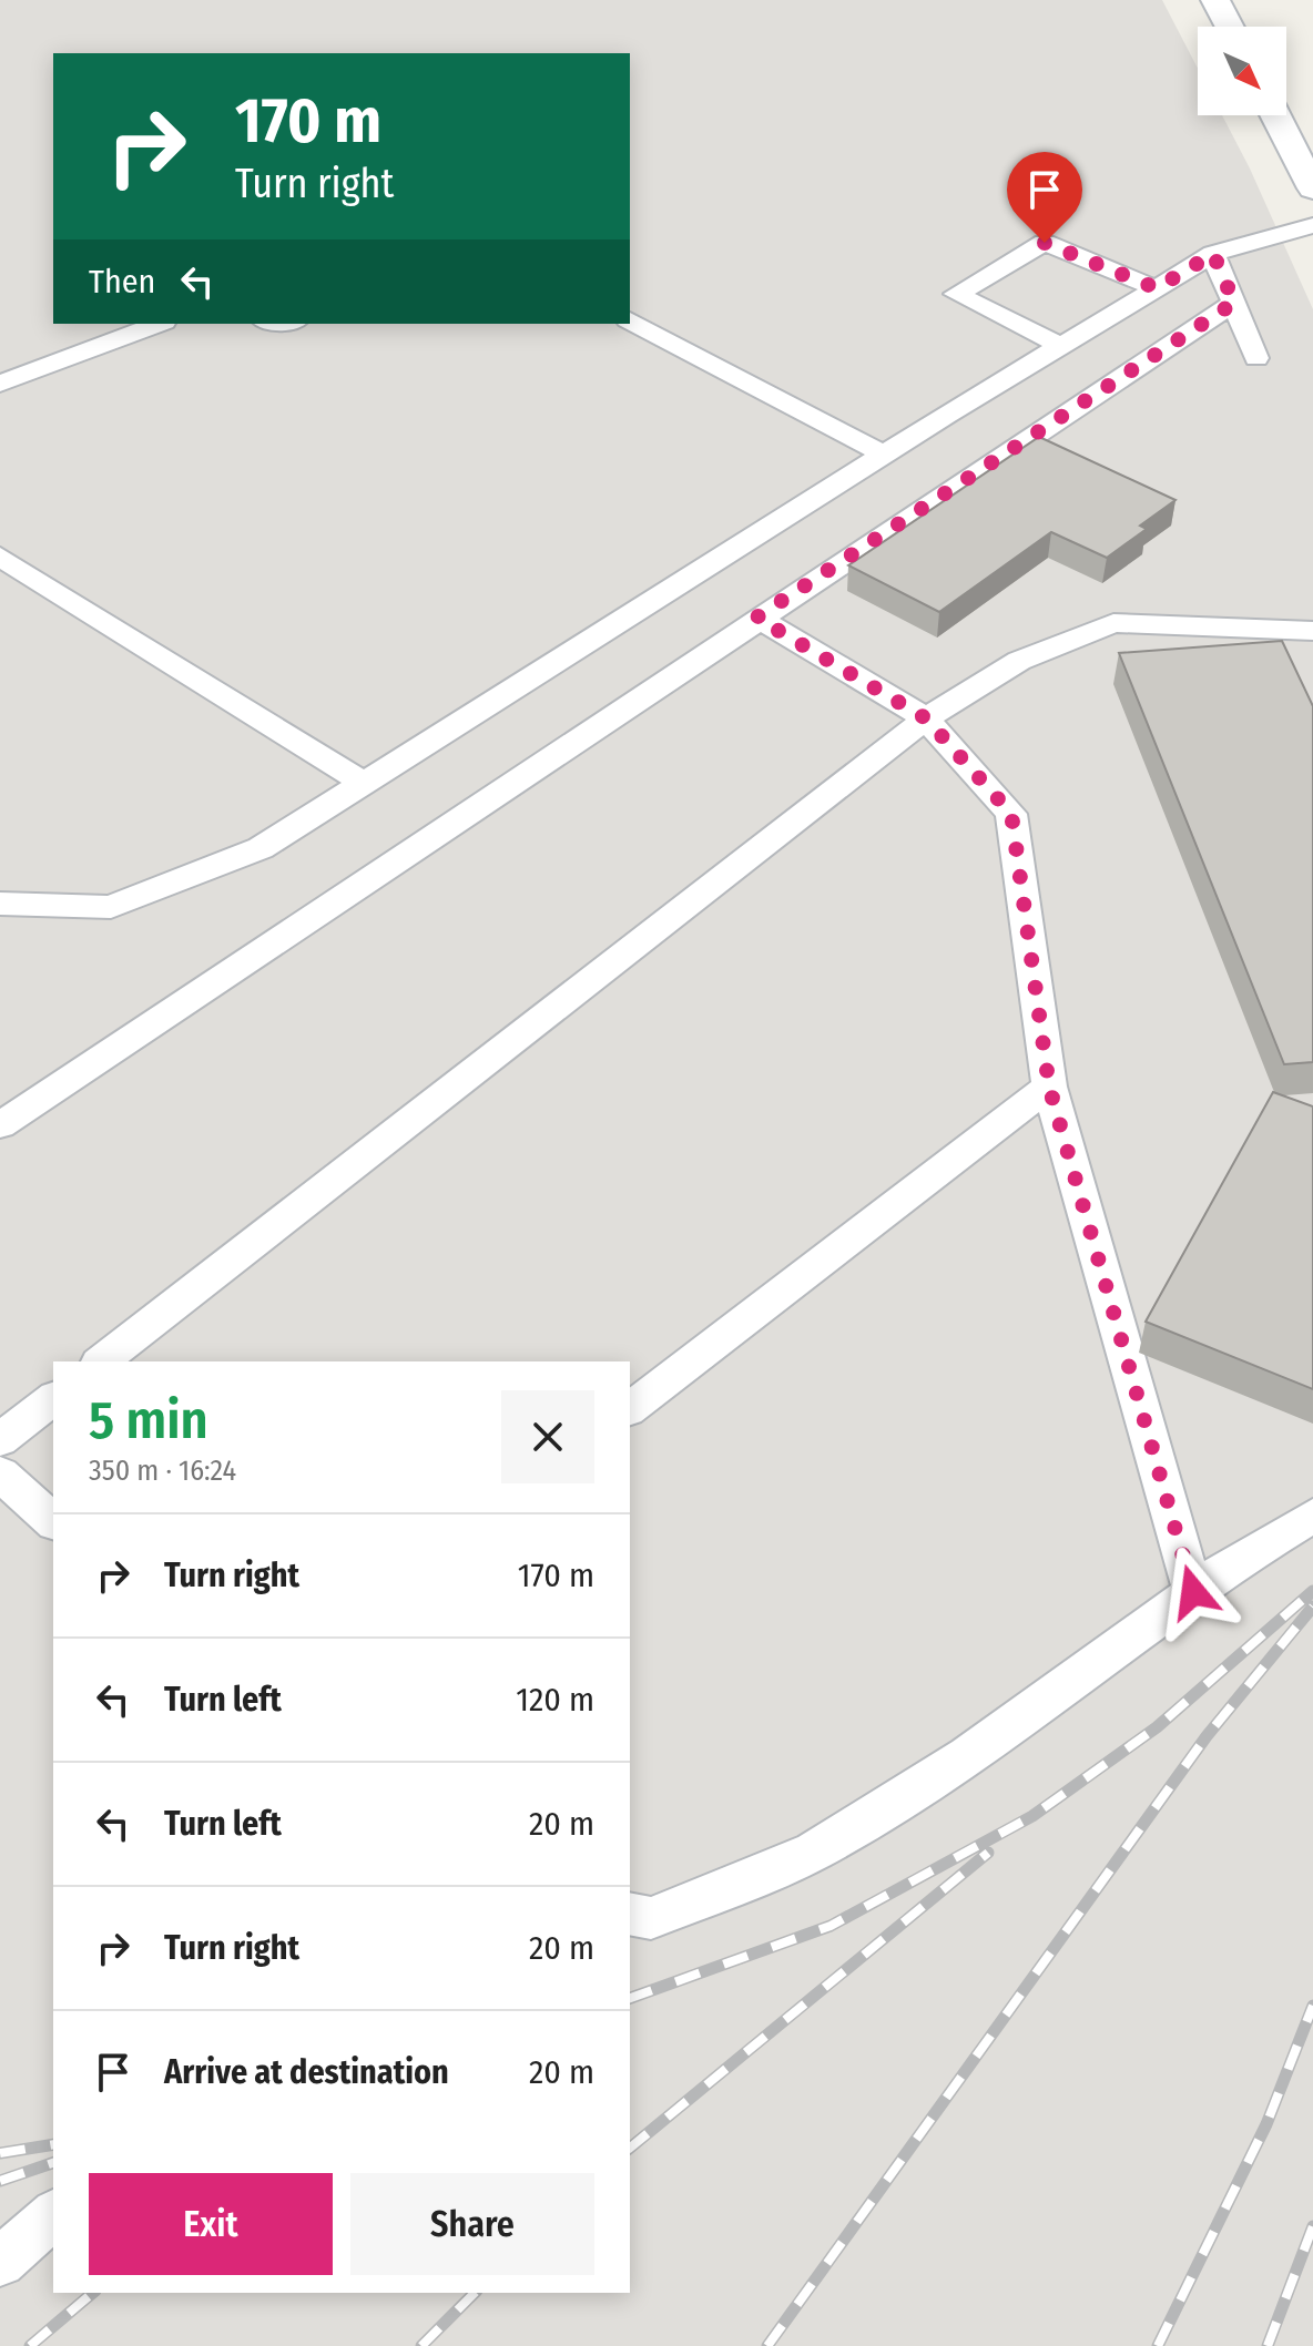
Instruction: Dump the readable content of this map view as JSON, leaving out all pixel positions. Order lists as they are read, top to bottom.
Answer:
{
  "north": "bottom right",
  "page": {
    "turn": ["170 m", "Turn right"],
    "then": "Then",
    "heading": ["5 min", "350 m · 16:24"],
    "list": [
      {
        "name": "Turn right",
        "value": "170 m"
      },
      {
        "name": "Turn left",
        "value": "120 m"
      },
      {
        "name": "Turn left",
        "value": "20 m"
      },
      {
        "name": "Turn right",
        "value": "20 m"
      },
      {
        "name": "Arrive at destination",
        "value": "20 m"
      }
    ],
    "buttons": ["Exit", "Share"]
  }
}
